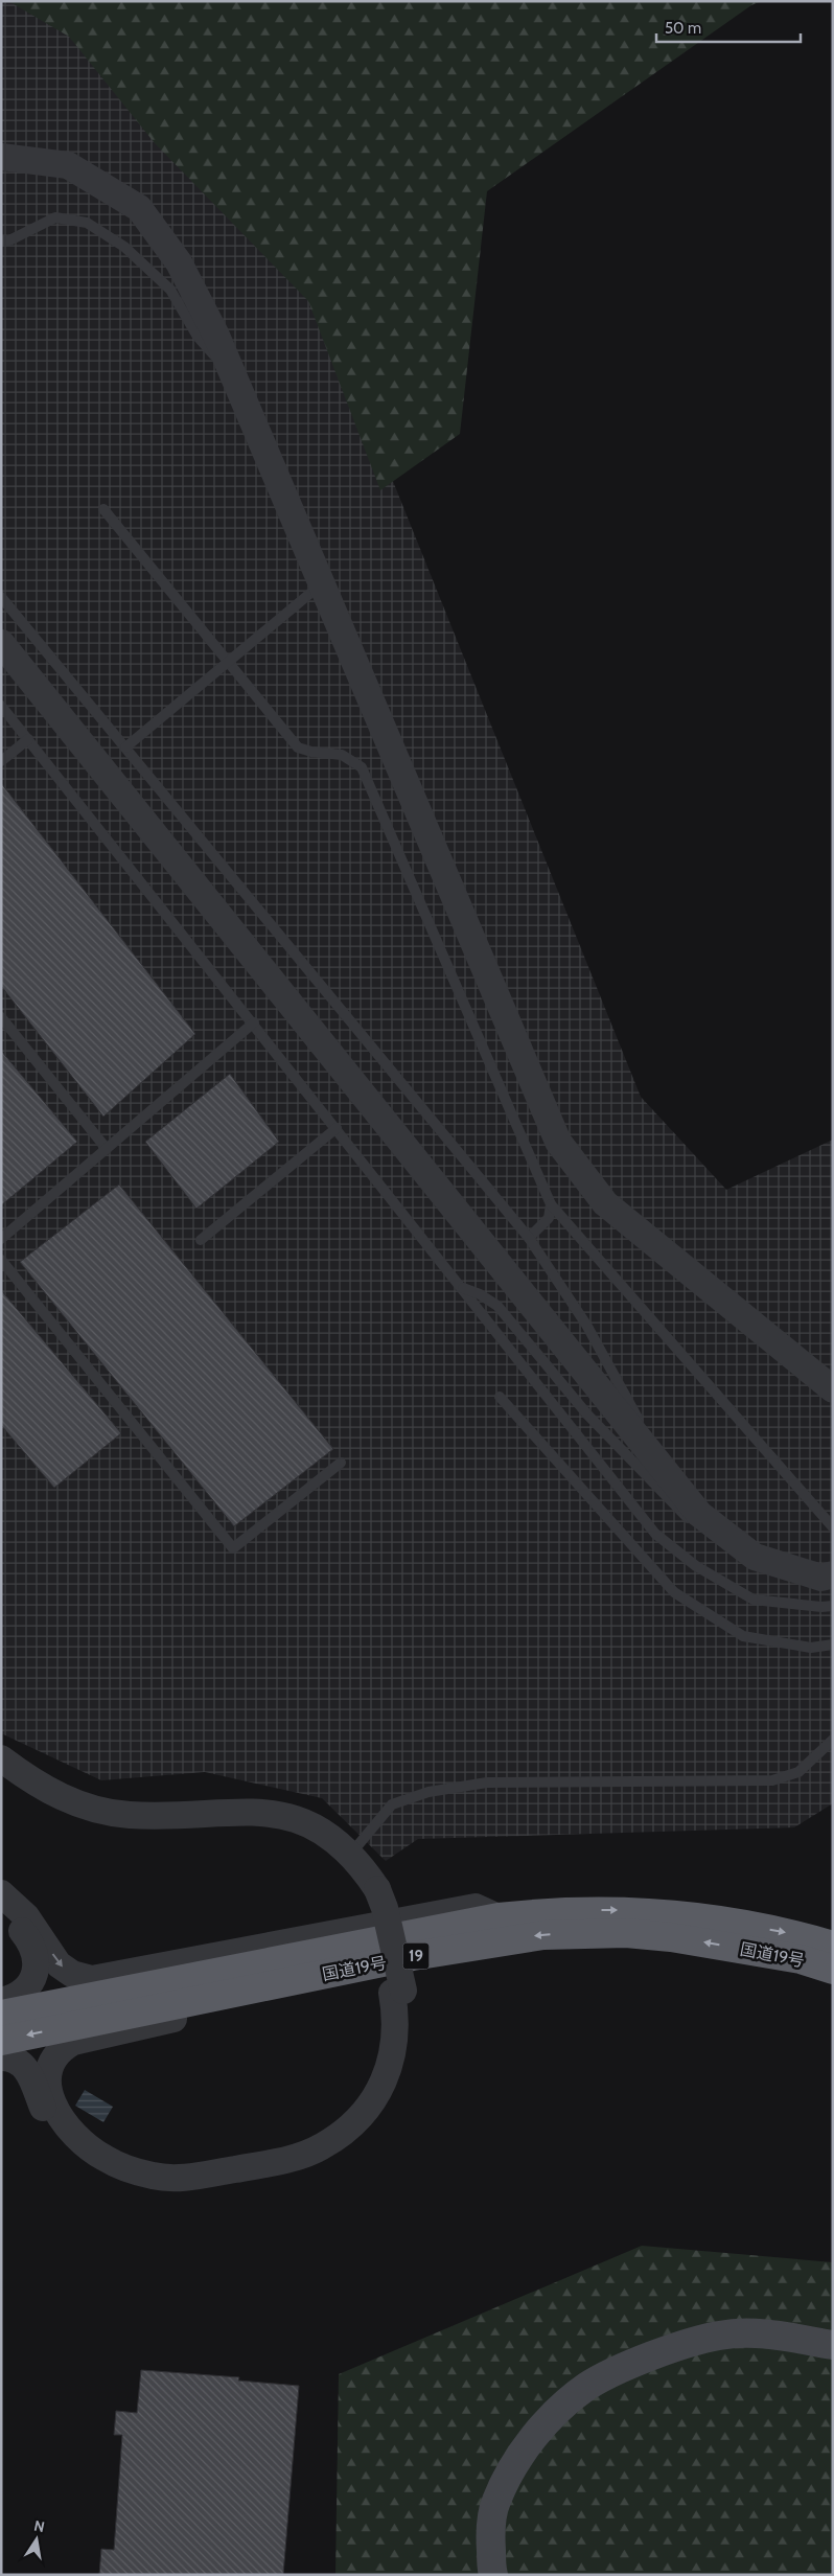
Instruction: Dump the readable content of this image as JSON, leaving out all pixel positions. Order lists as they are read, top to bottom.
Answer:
{
  "streets": {
    "highway": ["国道19号", "19"]
  },
  "scale_bar": "50 m",
  "north": "top"
}
